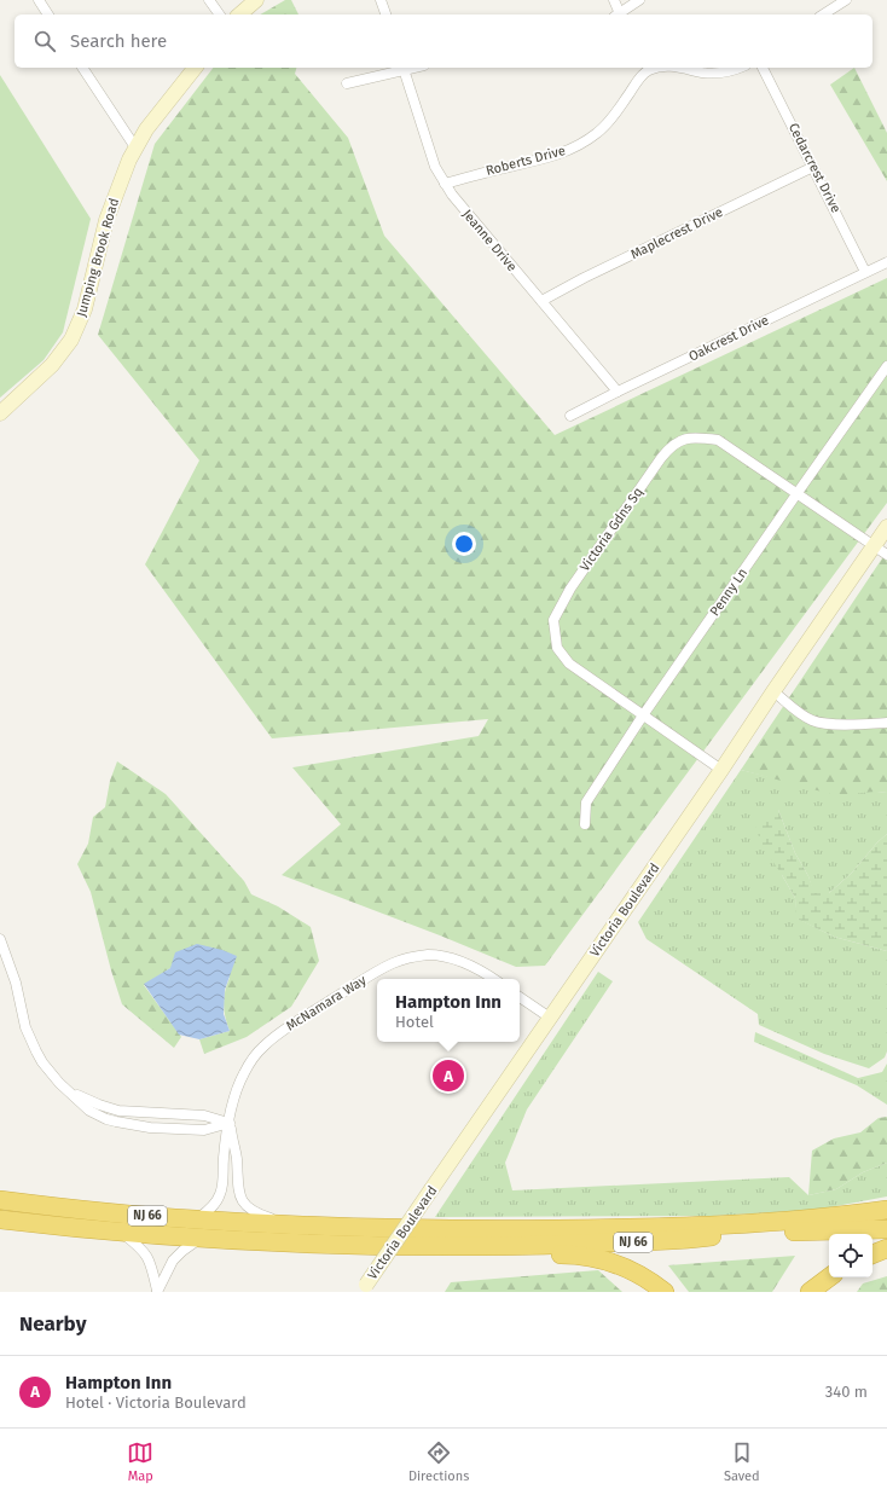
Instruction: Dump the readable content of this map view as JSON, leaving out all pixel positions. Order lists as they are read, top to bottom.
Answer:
{
  "streets": {
    "highway": ["NJ 66"],
    "street": [
      "Roberts Drive",
      "Cedarcrest Drive",
      "Maplecrest Drive",
      "Jeanne Drive",
      "Jumping Brook Road",
      "Oakcrest Drive",
      "Victoria Gdns Sq",
      "Penny Ln",
      "Victoria Boulevard",
      "McNamara Way"
    ]
  },
  "crossings": [
    ["Roberts Drive", "Jeanne Drive"],
    ["Cedarcrest Drive", "Maplecrest Drive"],
    ["Cedarcrest Drive", "Oakcrest Drive"],
    ["Maplecrest Drive", "Jeanne Drive"],
    ["Jeanne Drive", "Oakcrest Drive"],
    ["Victoria Gdns Sq", "Penny Ln"],
    ["Victoria Gdns Sq", "Victoria Boulevard"],
    ["McNamara Way", "NJ 66"]
  ],
  "page": {
    "search": "Search here",
    "popup": ["Hampton Inn", "Hotel"],
    "pins": "A",
    "heading": "Nearby",
    "list": [
      {
        "mark": "A",
        "name": "Hampton Inn",
        "note": "Hotel · Victoria Boulevard",
        "value": "340 m"
      }
    ],
    "nav": ["Map", "Directions", "Saved"]
  }
}
